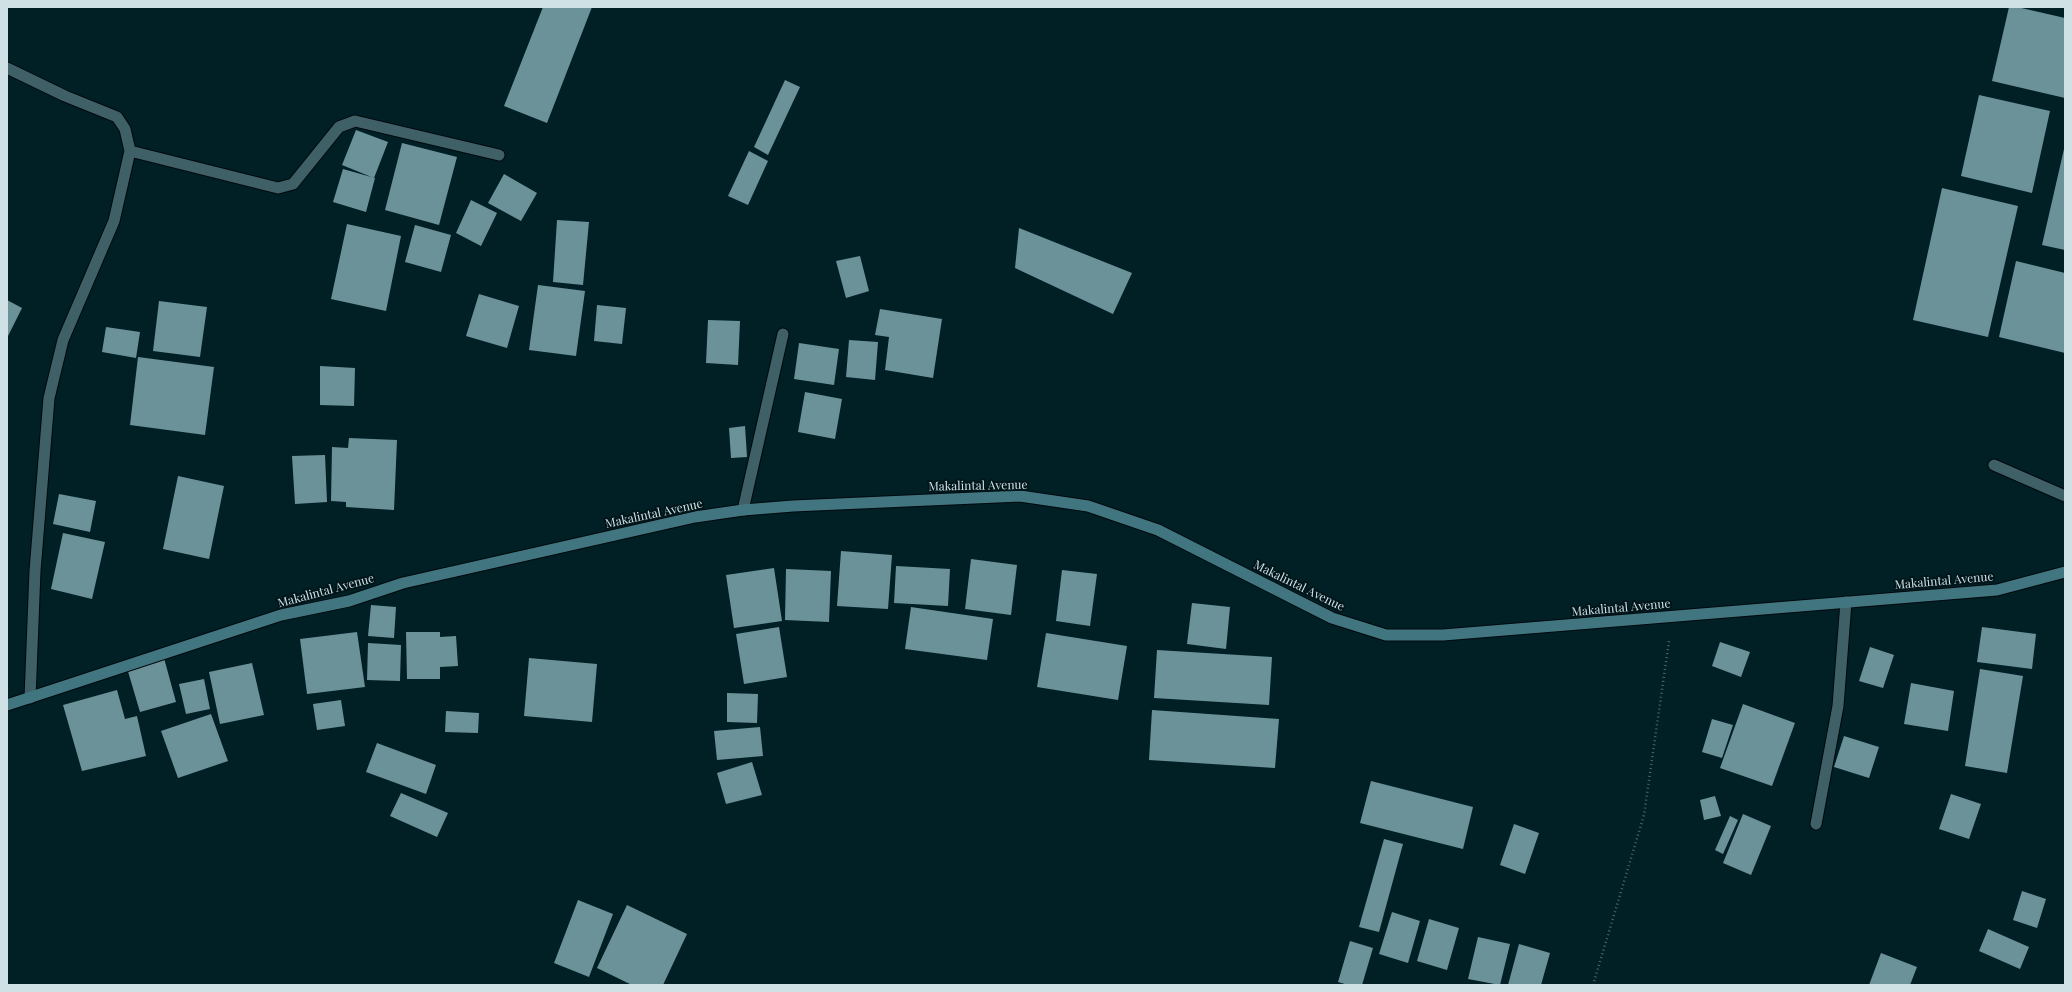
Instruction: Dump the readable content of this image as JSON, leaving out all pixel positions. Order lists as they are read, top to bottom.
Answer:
{
  "streets": {
    "main road": ["Makalintal Avenue"]
  }
}
